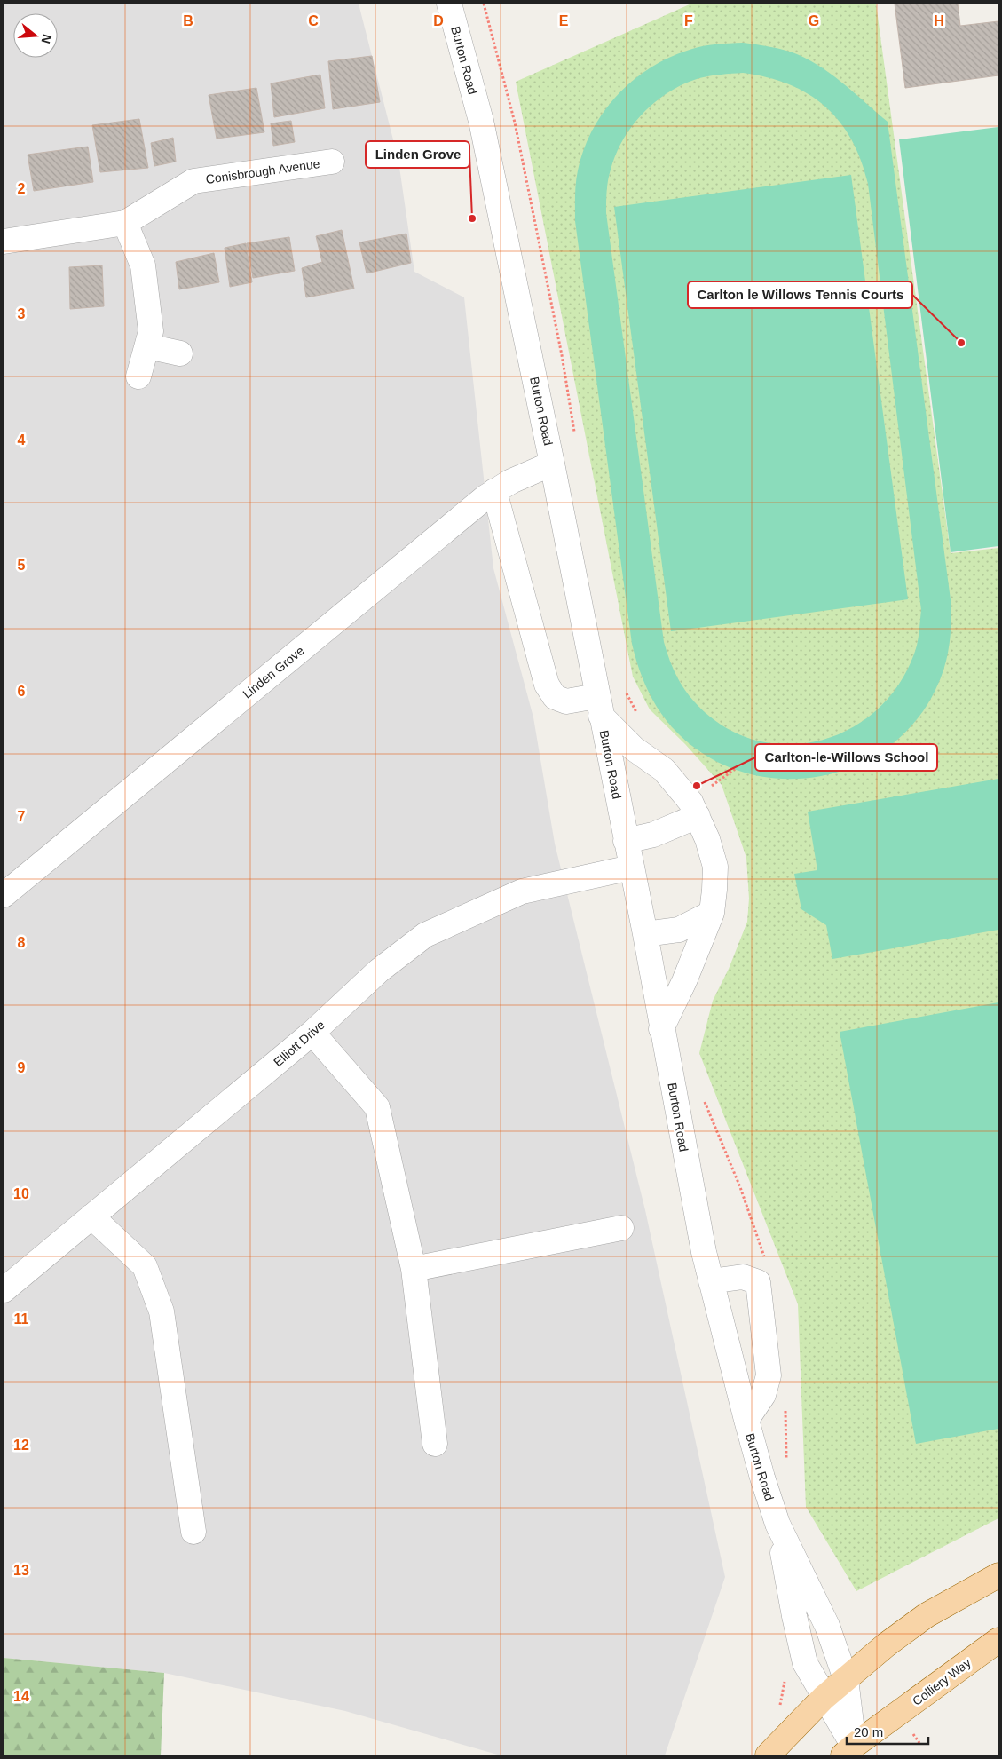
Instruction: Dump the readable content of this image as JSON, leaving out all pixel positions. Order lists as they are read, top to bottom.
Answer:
{
  "streets": {
    "main road": ["Colliery Way"],
    "street": [
      "Burton Road",
      "Conisbrough Avenue",
      "Linden Grove",
      "Elliott Drive"
    ]
  },
  "crossings": [
    ["Burton Road", "Linden Grove"],
    ["Burton Road", "Elliott Drive"],
    ["Burton Road", "Colliery Way"]
  ],
  "places": ["Linden Grove", "Carlton le Willows Tennis Courts", "Carlton-le-Willows School"],
  "scale_bar": "20 m",
  "north": "right",
  "grid": {
    "columns": [
      "B",
      "C",
      "D",
      "E",
      "F",
      "G",
      "H"
    ],
    "rows": [
      "2",
      "3",
      "4",
      "5",
      "6",
      "7",
      "8",
      "9",
      "10",
      "11",
      "12",
      "13",
      "14"
    ]
  }
}
